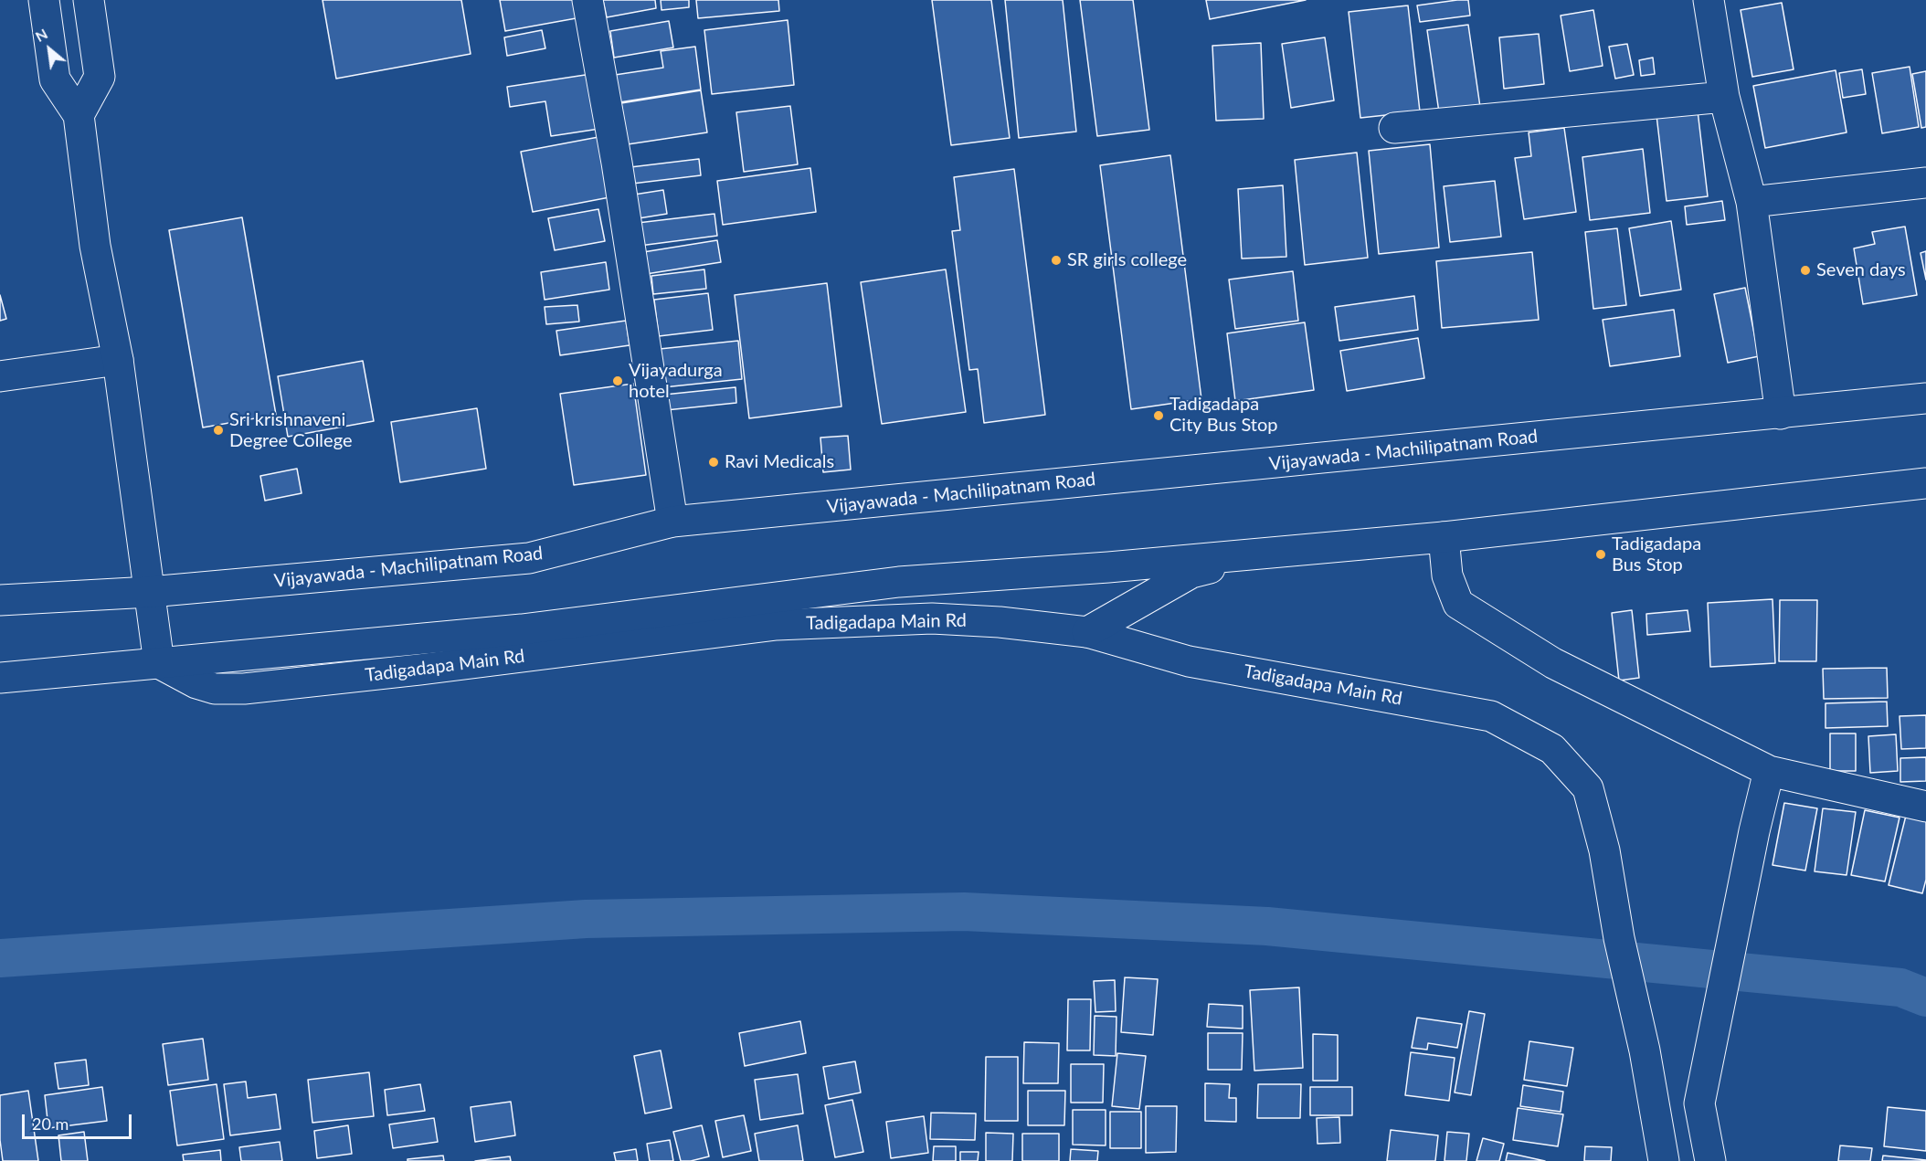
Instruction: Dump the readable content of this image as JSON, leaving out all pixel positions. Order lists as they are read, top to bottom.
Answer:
{
  "streets": {
    "main road": ["Vijayawada - Machilipatnam Road", "Tadigadapa Main Rd"]
  },
  "places": [
    "SR girls college",
    "Seven days",
    "Vijayadurga hotel",
    "Tadigadapa City Bus Stop",
    "Sri krishnaveni Degree College",
    "Ravi Medicals",
    "Tadigadapa Bus Stop"
  ],
  "scale_bar": "20 m",
  "north": "top left"
}
